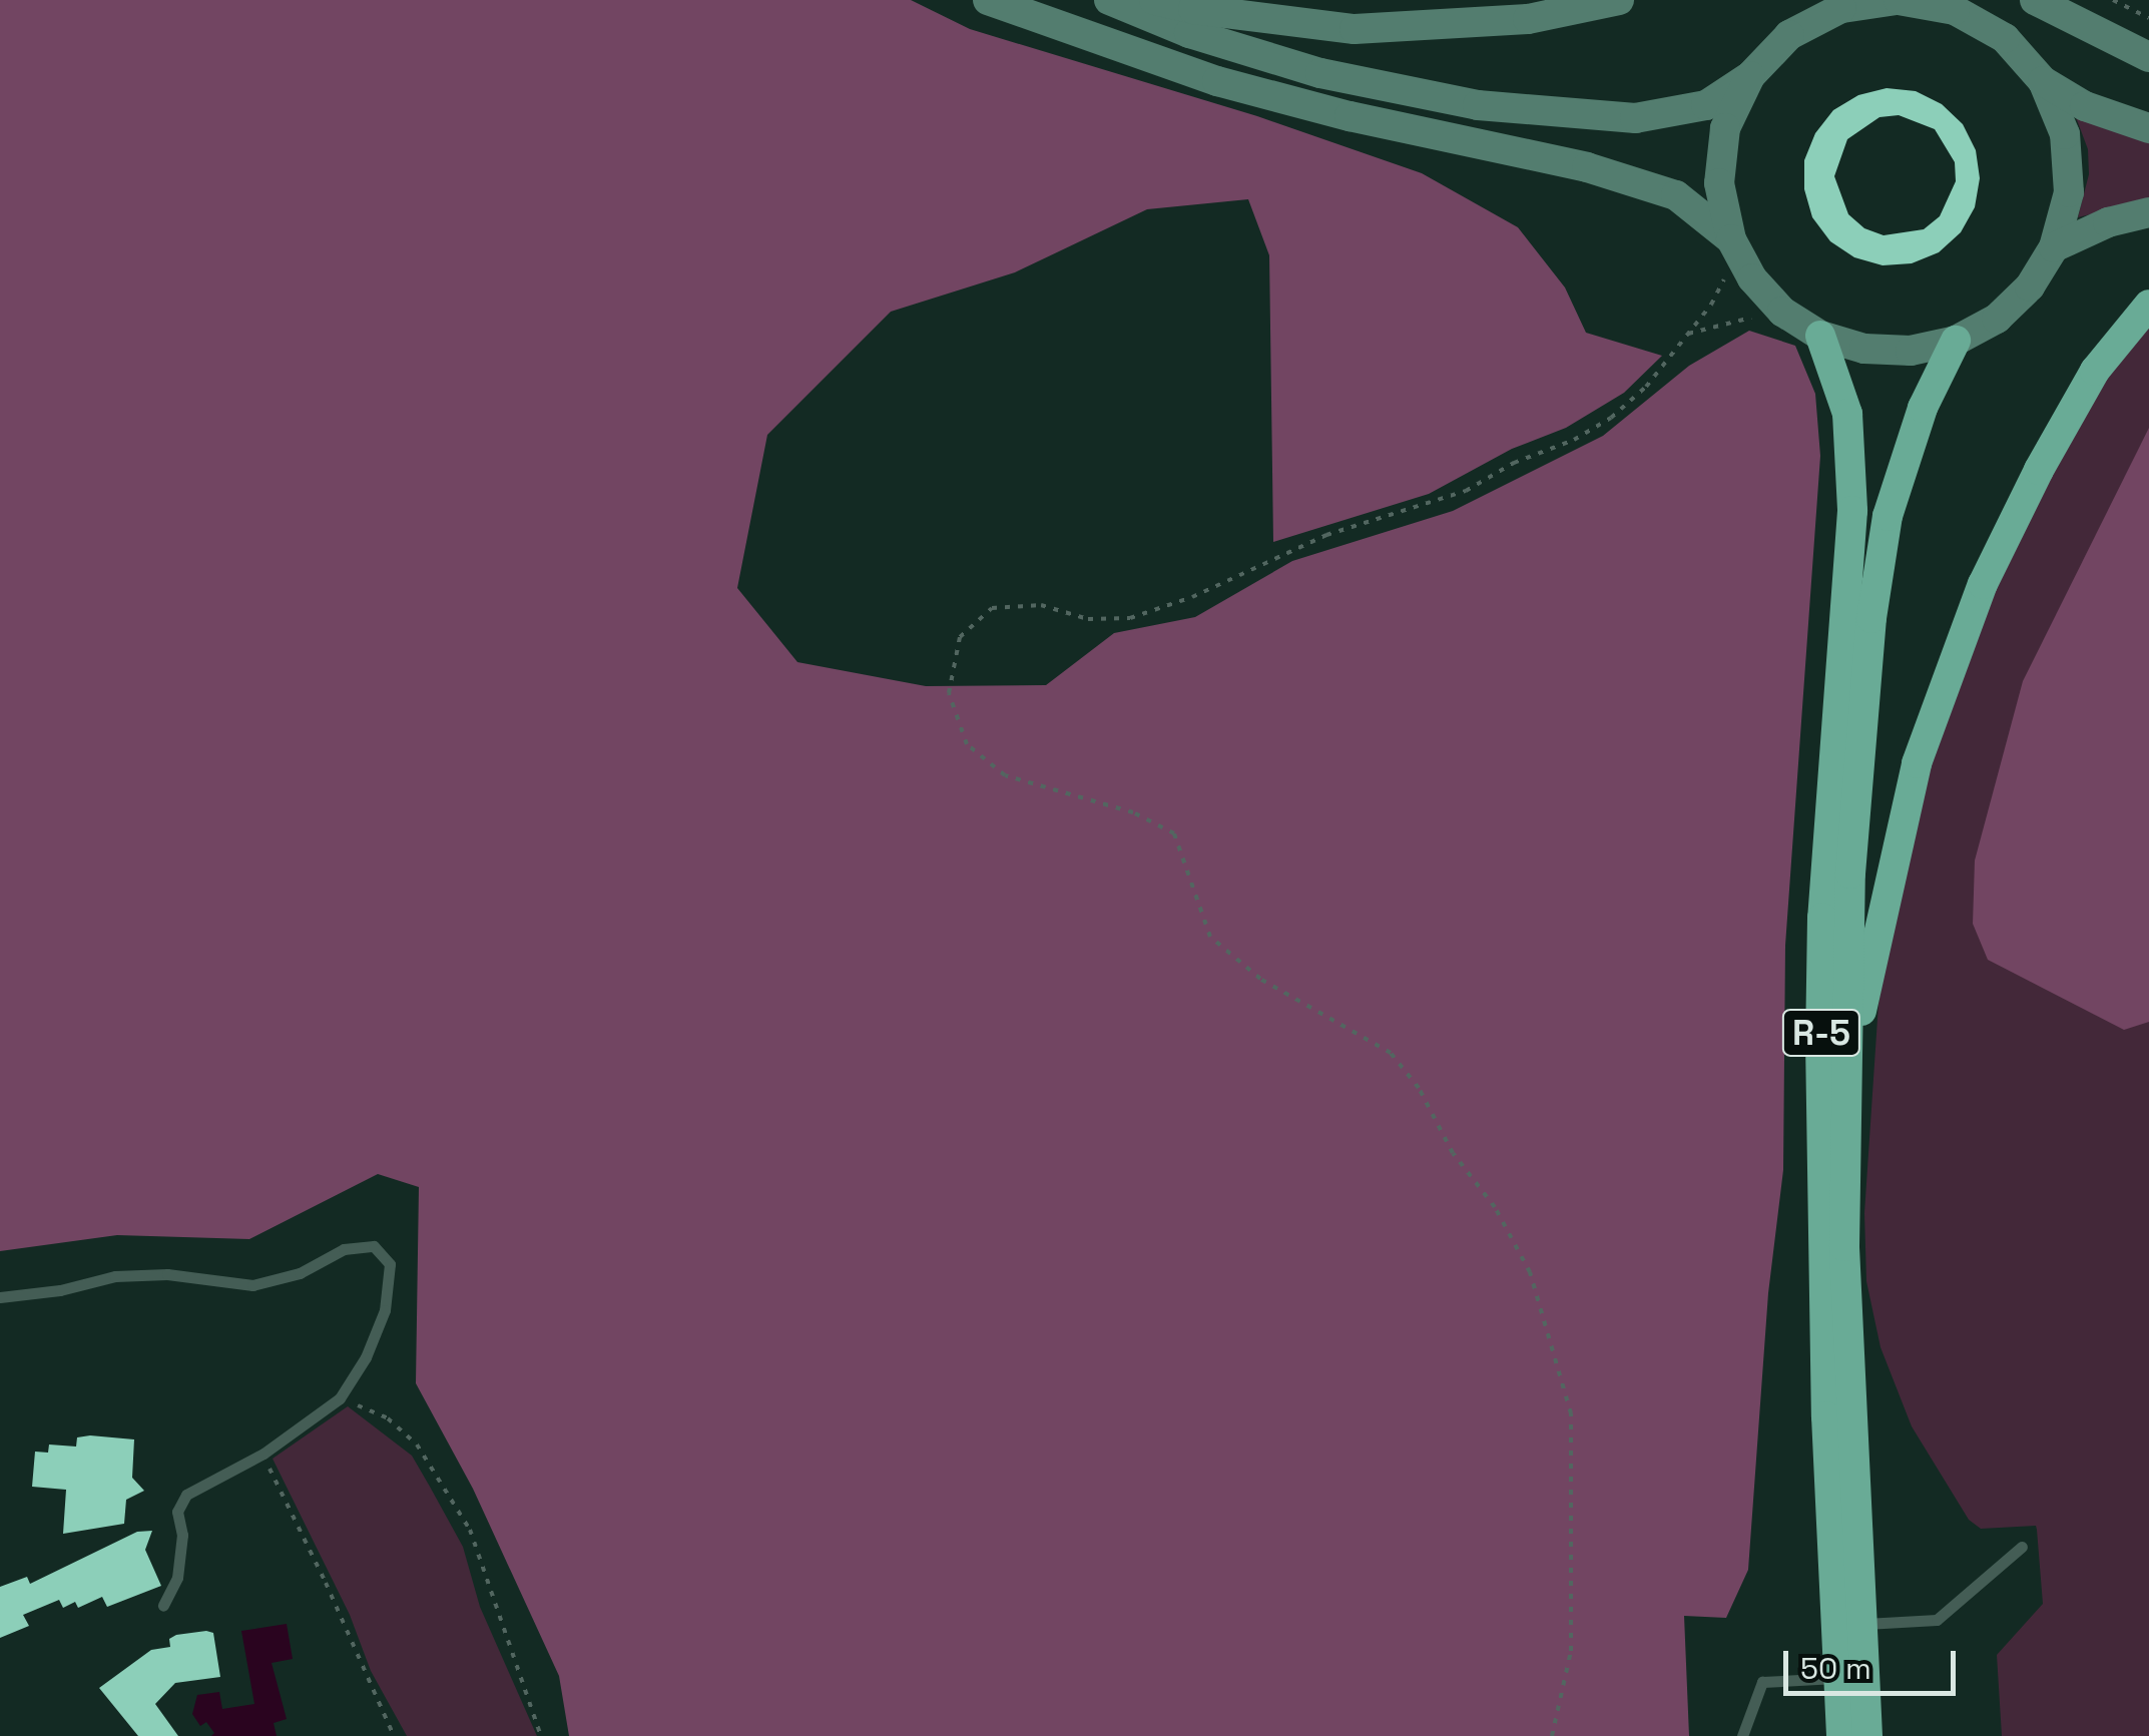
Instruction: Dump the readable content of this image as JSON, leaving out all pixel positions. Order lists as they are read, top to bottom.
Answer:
{
  "streets": {
    "highway": ["R-5"]
  },
  "scale_bar": "50 m"
}
